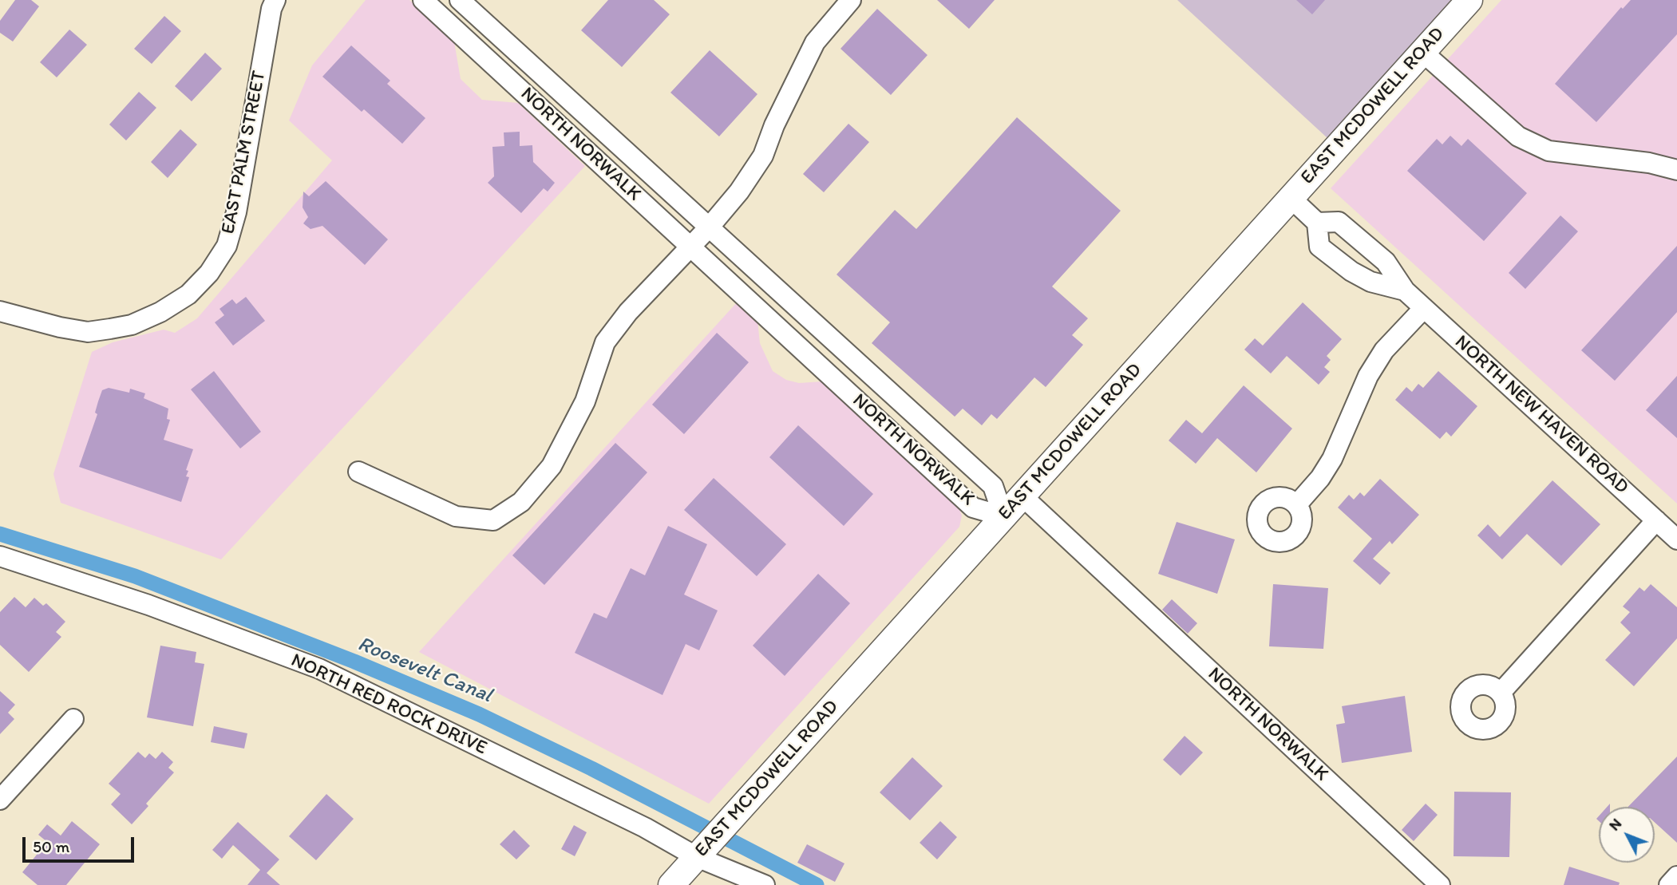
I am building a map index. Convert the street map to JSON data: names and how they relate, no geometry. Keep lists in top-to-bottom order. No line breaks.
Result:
{"streets":{"main road":["EAST MCDOWELL ROAD"],"street":["NORTH NORWALK","EAST PALM STREET","NORTH NEW HAVEN ROAD","NORTH RED ROCK DRIVE"]},"crossings":[["EAST MCDOWELL ROAD","NORTH NORWALK"],["EAST MCDOWELL ROAD","NORTH RED ROCK DRIVE"]],"water":["Roosevelt Canal"],"scale_bar":"50 m","north":"top left"}
